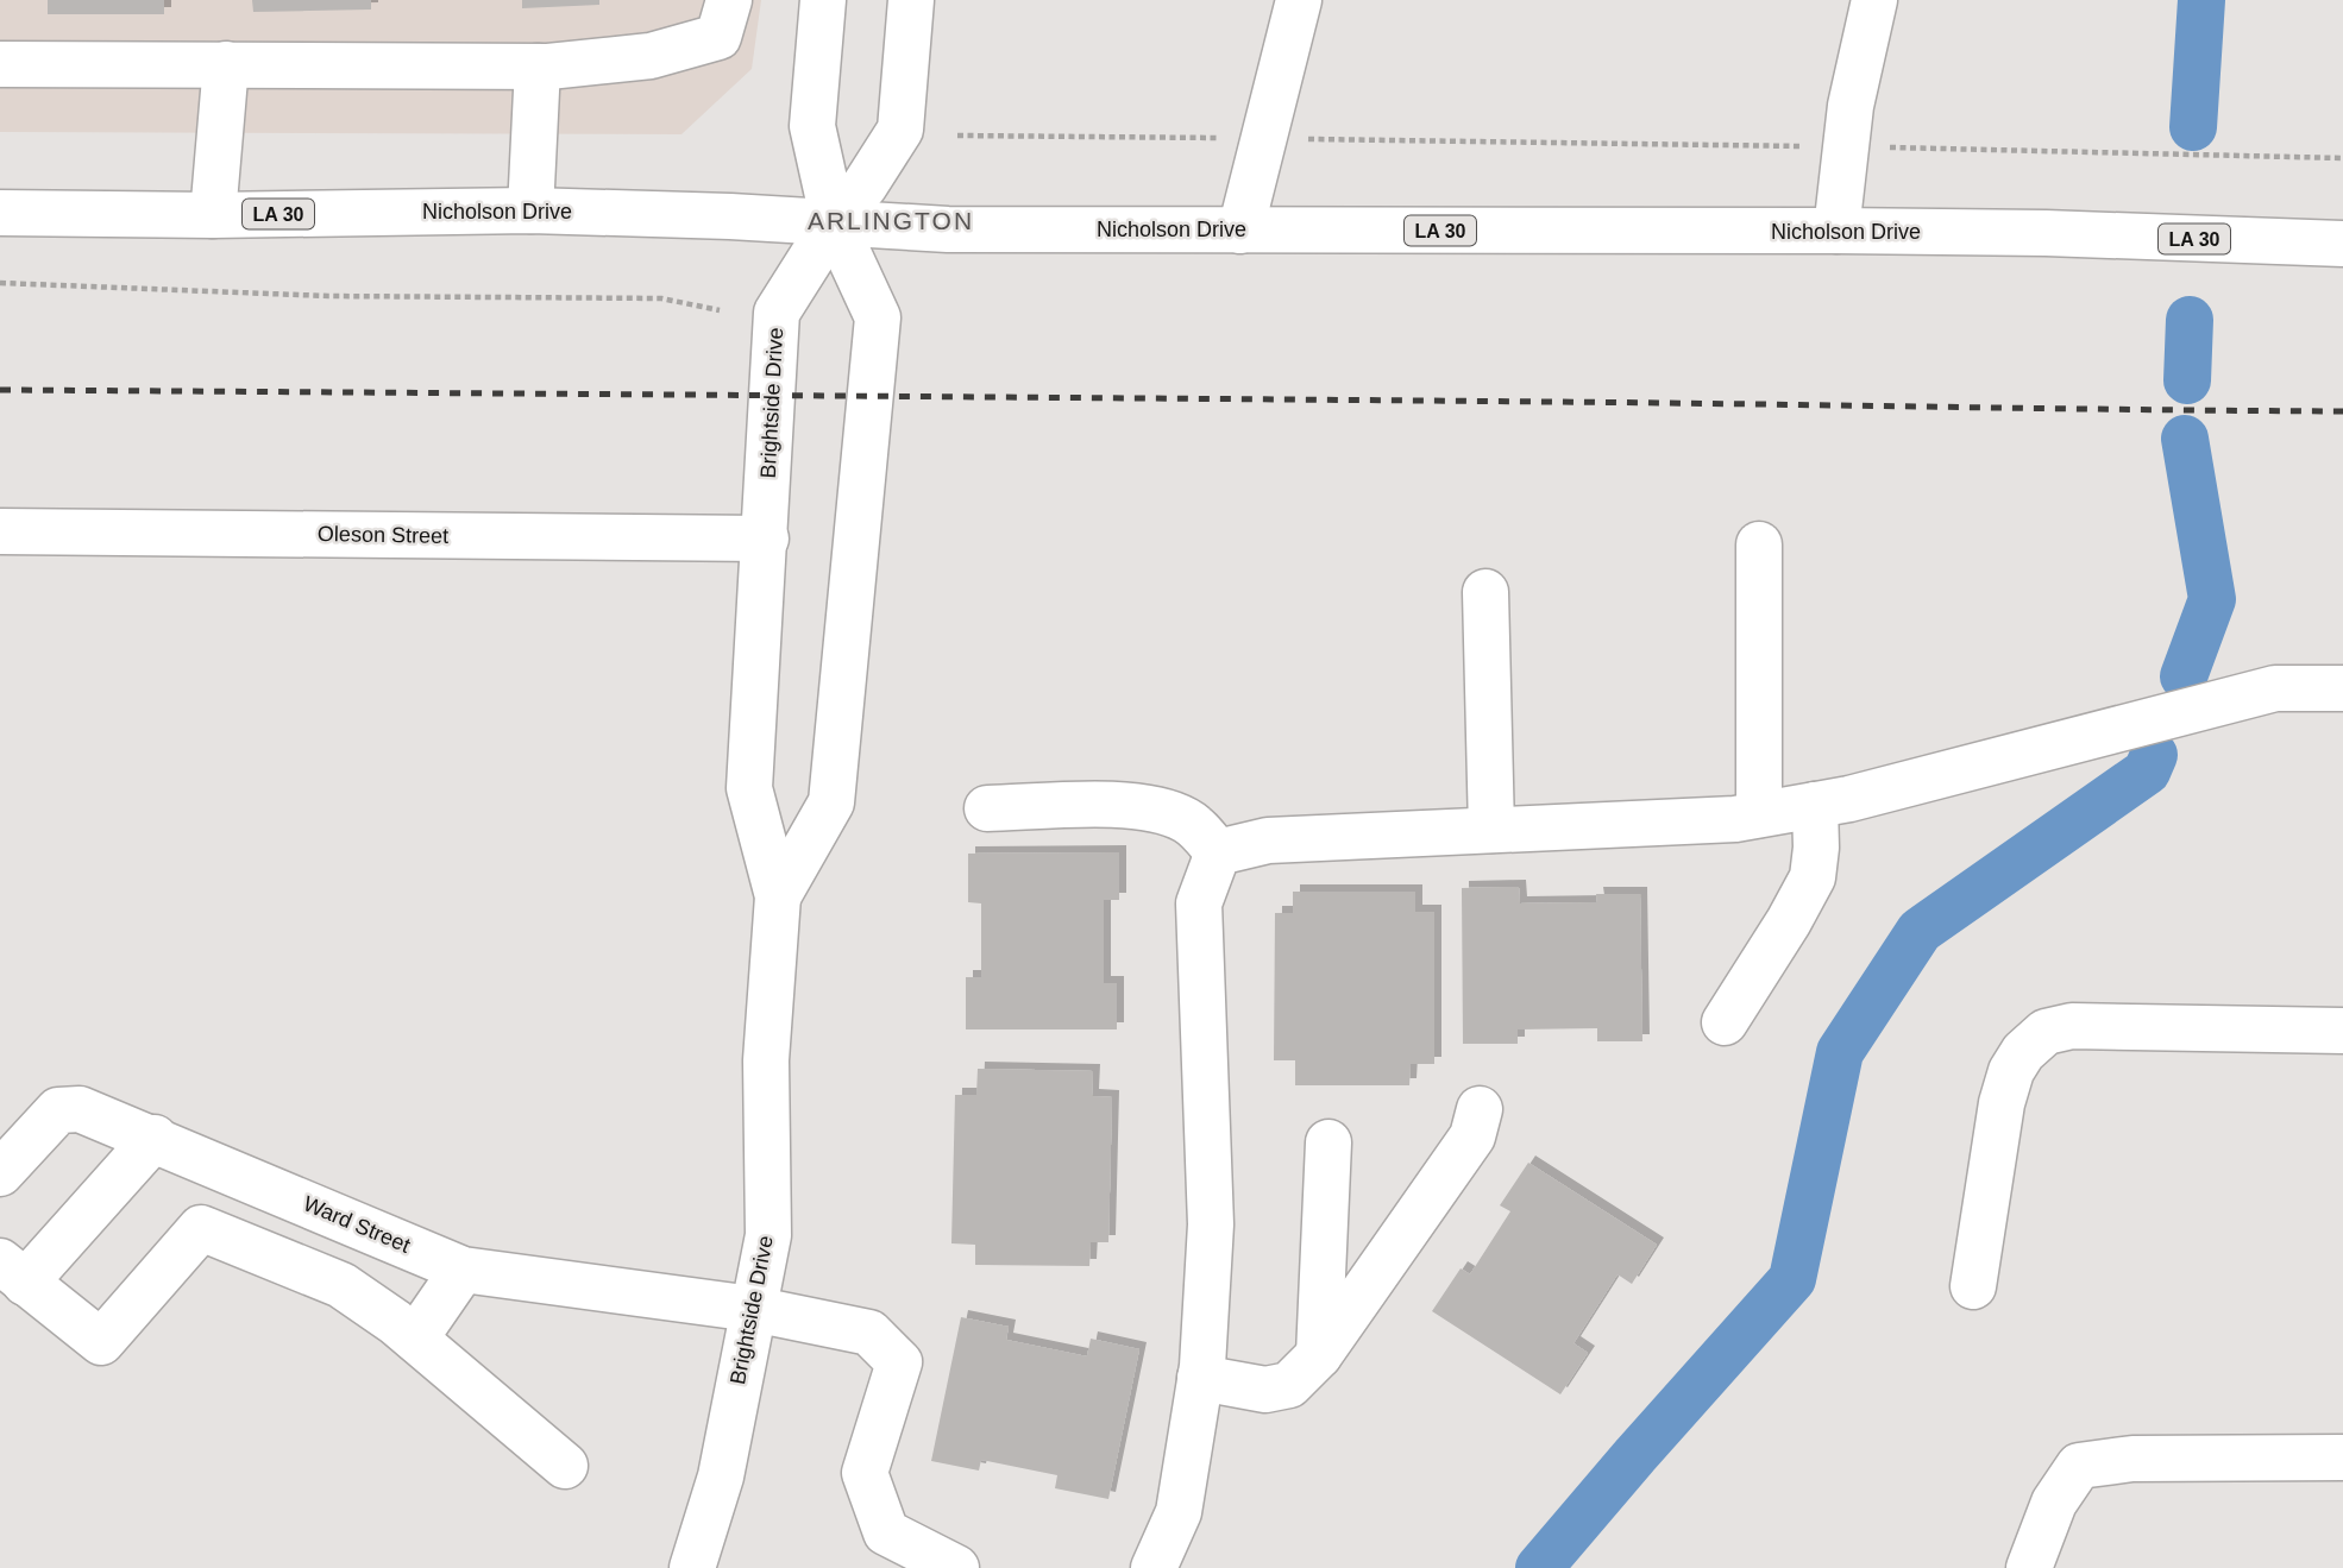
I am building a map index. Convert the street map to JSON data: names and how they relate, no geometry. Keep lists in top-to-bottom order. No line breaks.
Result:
{"streets":{"main road":["Nicholson Drive","LA 30","Brightside Drive","Oleson Street","Ward Street"]},"crossings":[["Nicholson Drive","Brightside Drive"],["Brightside Drive","Oleson Street"],["Brightside Drive","Ward Street"]],"districts":["ARLINGTON"]}
